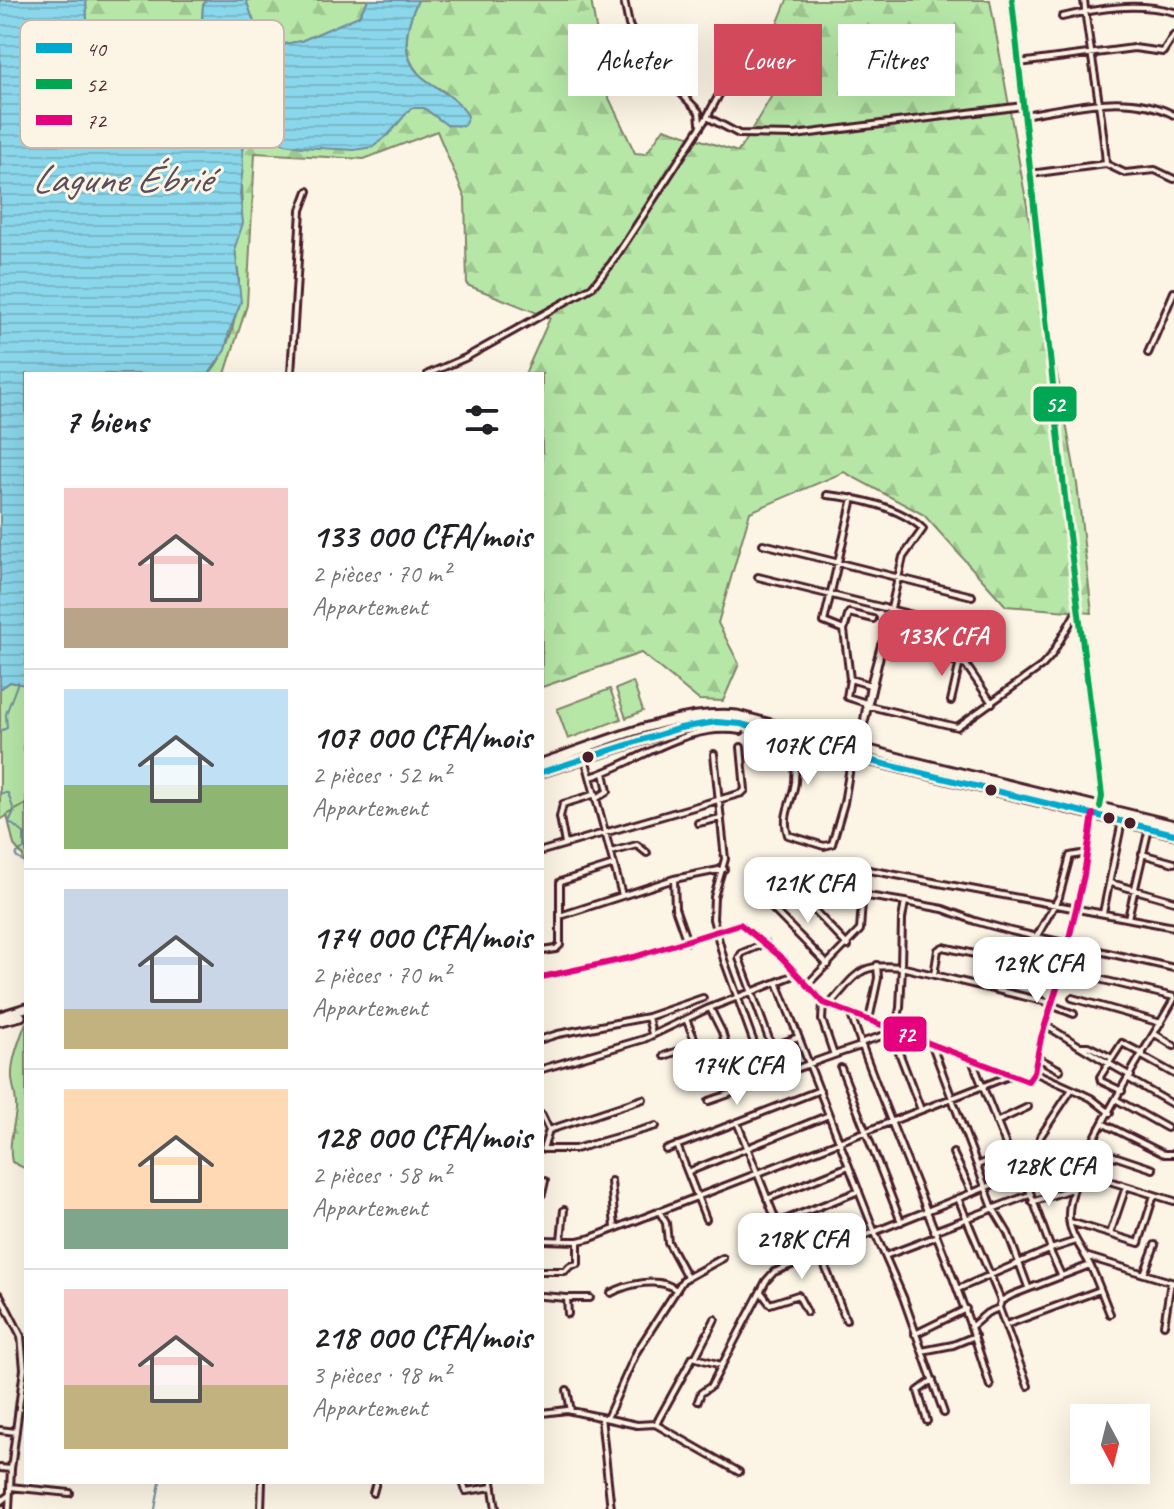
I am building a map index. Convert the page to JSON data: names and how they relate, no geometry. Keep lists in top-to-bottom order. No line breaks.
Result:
{"water":["Lagune Ébrié"],"lines":["transit line 52","transit line 40","transit line 72"],"legend":["40","52","72"],"north":"bottom","page":{"chip":["Acheter","Louer","Filtres"],"heading":"7 biens","list":[{"name":"133 000 CFA/mois","note":"2 pièces · 70 m² · Appartement"},{"name":"107 000 CFA/mois","note":"2 pièces · 52 m² · Appartement"},{"name":"174 000 CFA/mois","note":"2 pièces · 70 m² · Appartement"},{"name":"128 000 CFA/mois","note":"2 pièces · 58 m² · Appartement"},{"name":"218 000 CFA/mois","note":"3 pièces · 98 m² · Appartement"}],"price":["133K CFA","107K CFA","121K CFA","129K CFA","174K CFA","128K CFA","218K CFA"]}}
